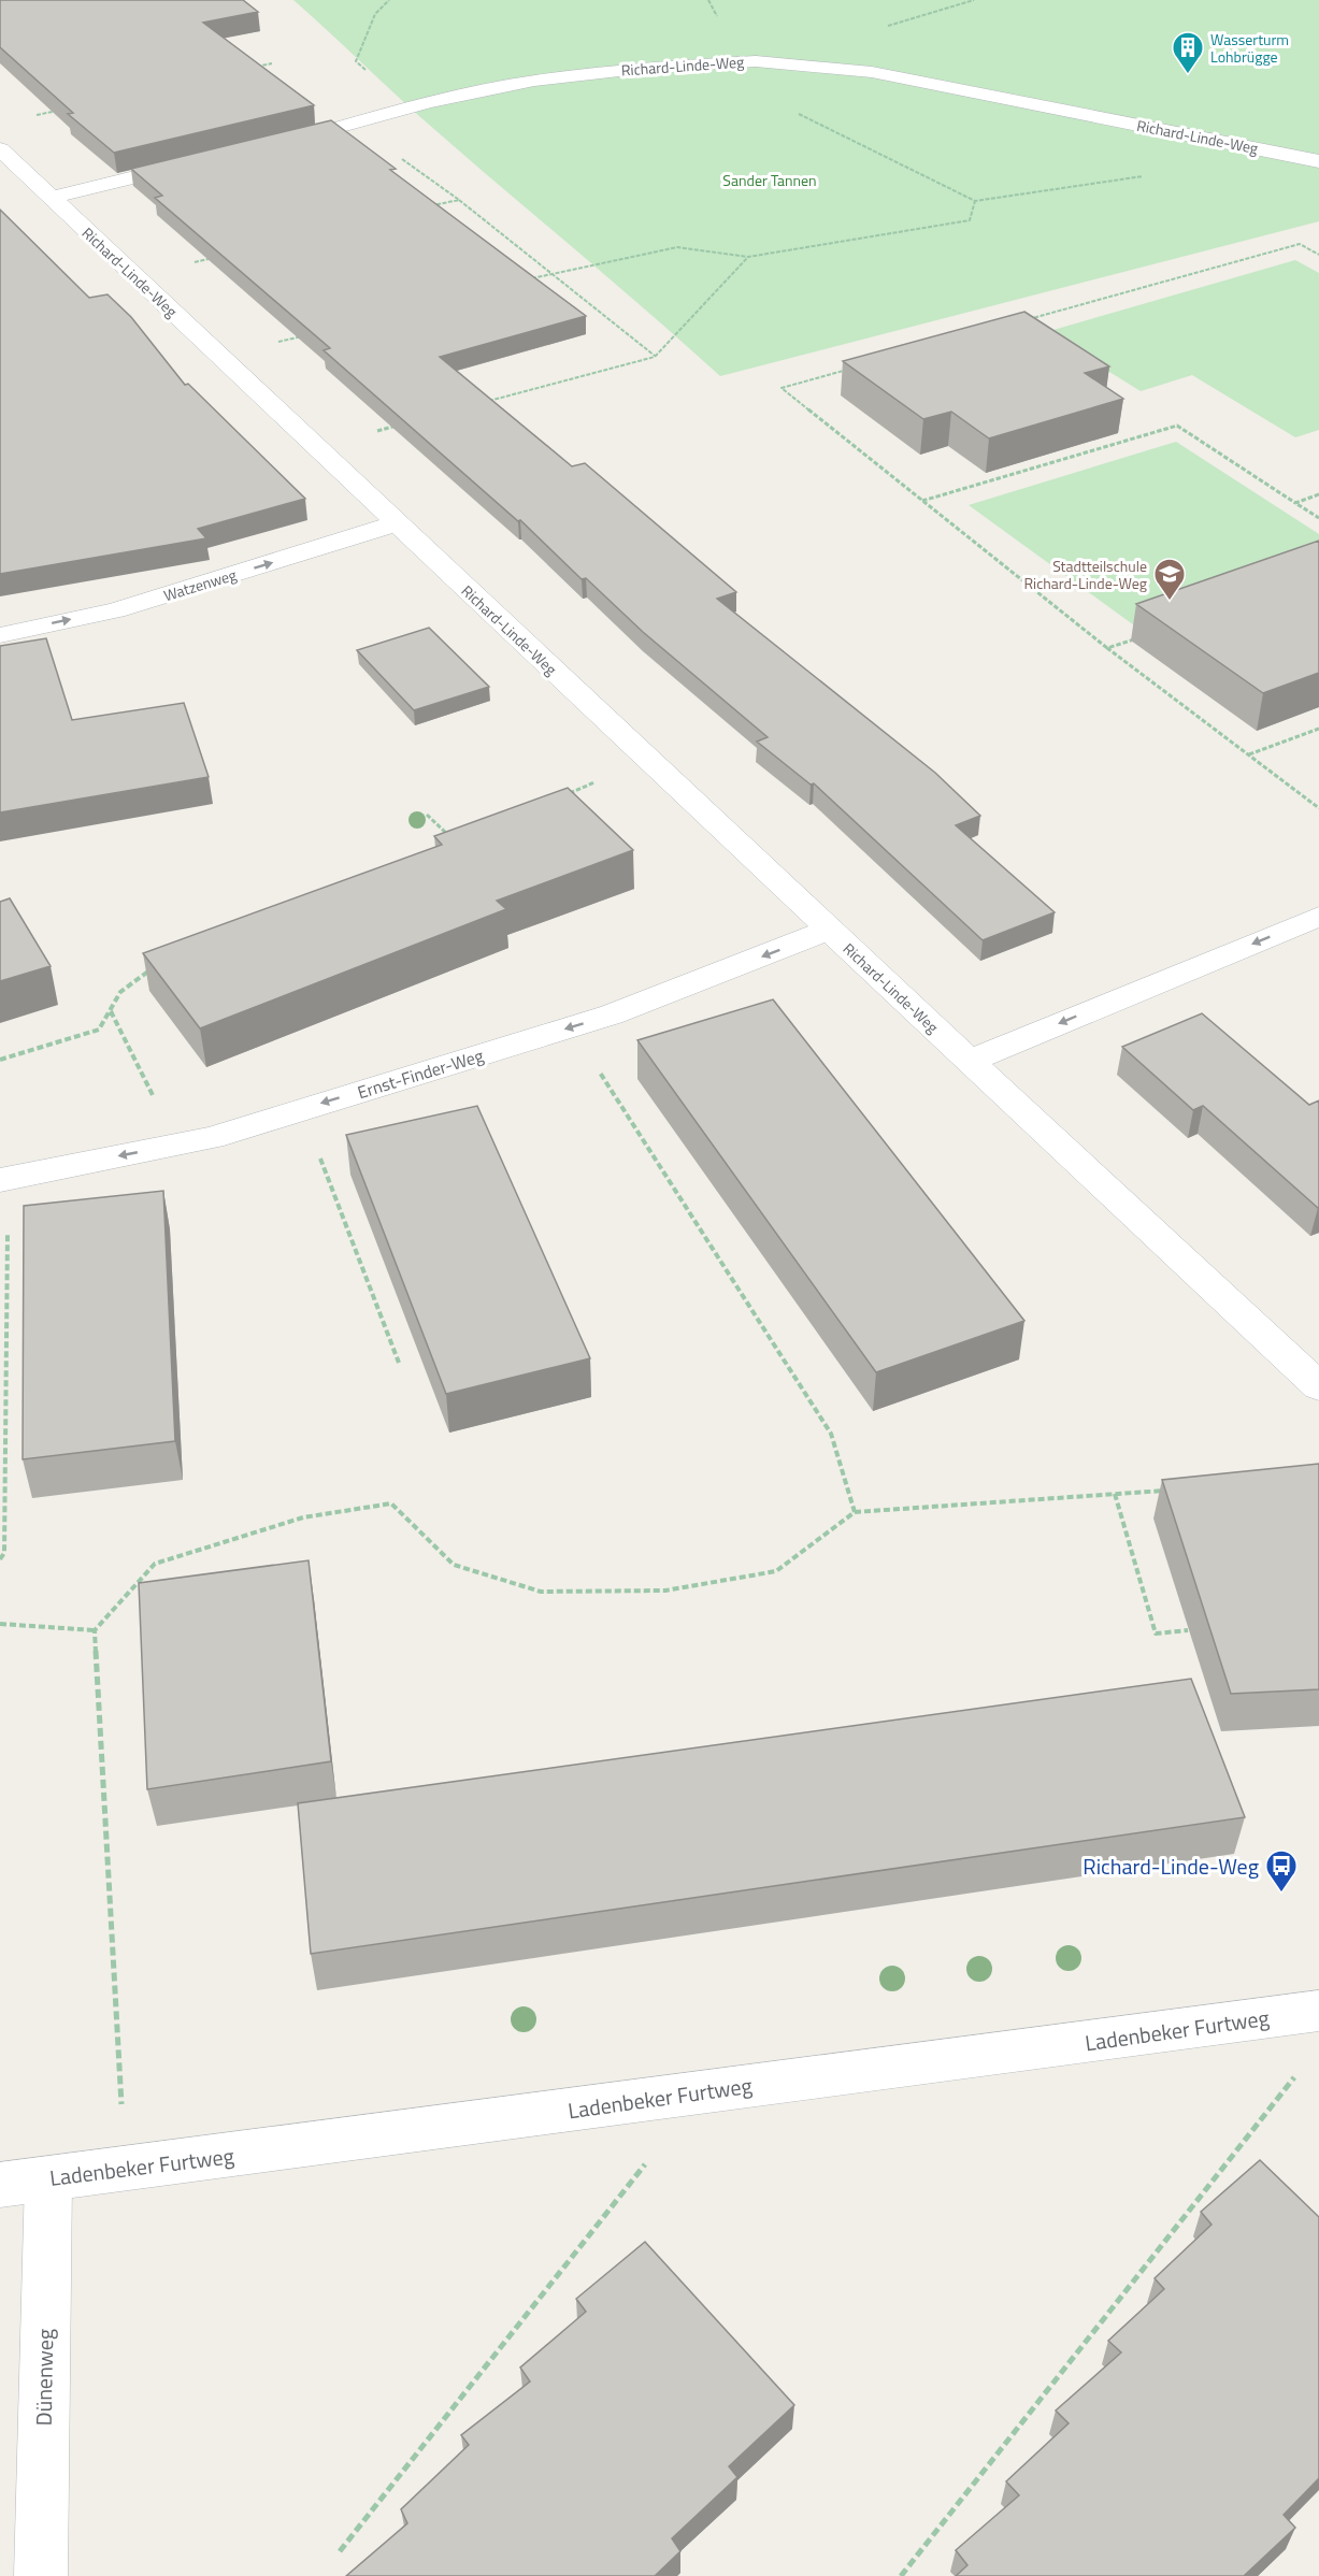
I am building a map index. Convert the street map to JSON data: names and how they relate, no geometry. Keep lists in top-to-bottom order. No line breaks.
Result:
{"streets":{"street":["Richard-Linde-Weg","Watzenweg","Ernst-Finder-Weg","Ladenbeker Furtweg","Dünenweg"]},"crossings":[["Richard-Linde-Weg","Watzenweg"],["Richard-Linde-Weg","Ernst-Finder-Weg"],["Ladenbeker Furtweg","Dünenweg"]],"one_way":["Watzenweg","Ernst-Finder-Weg"],"parks":["Sander Tannen"],"places":{"building":["Wasserturm Lohbrügge"],"school or university":["Stadtteilschule Richard-Linde-Weg"],"bus stop":["Richard-Linde-Weg"]}}
